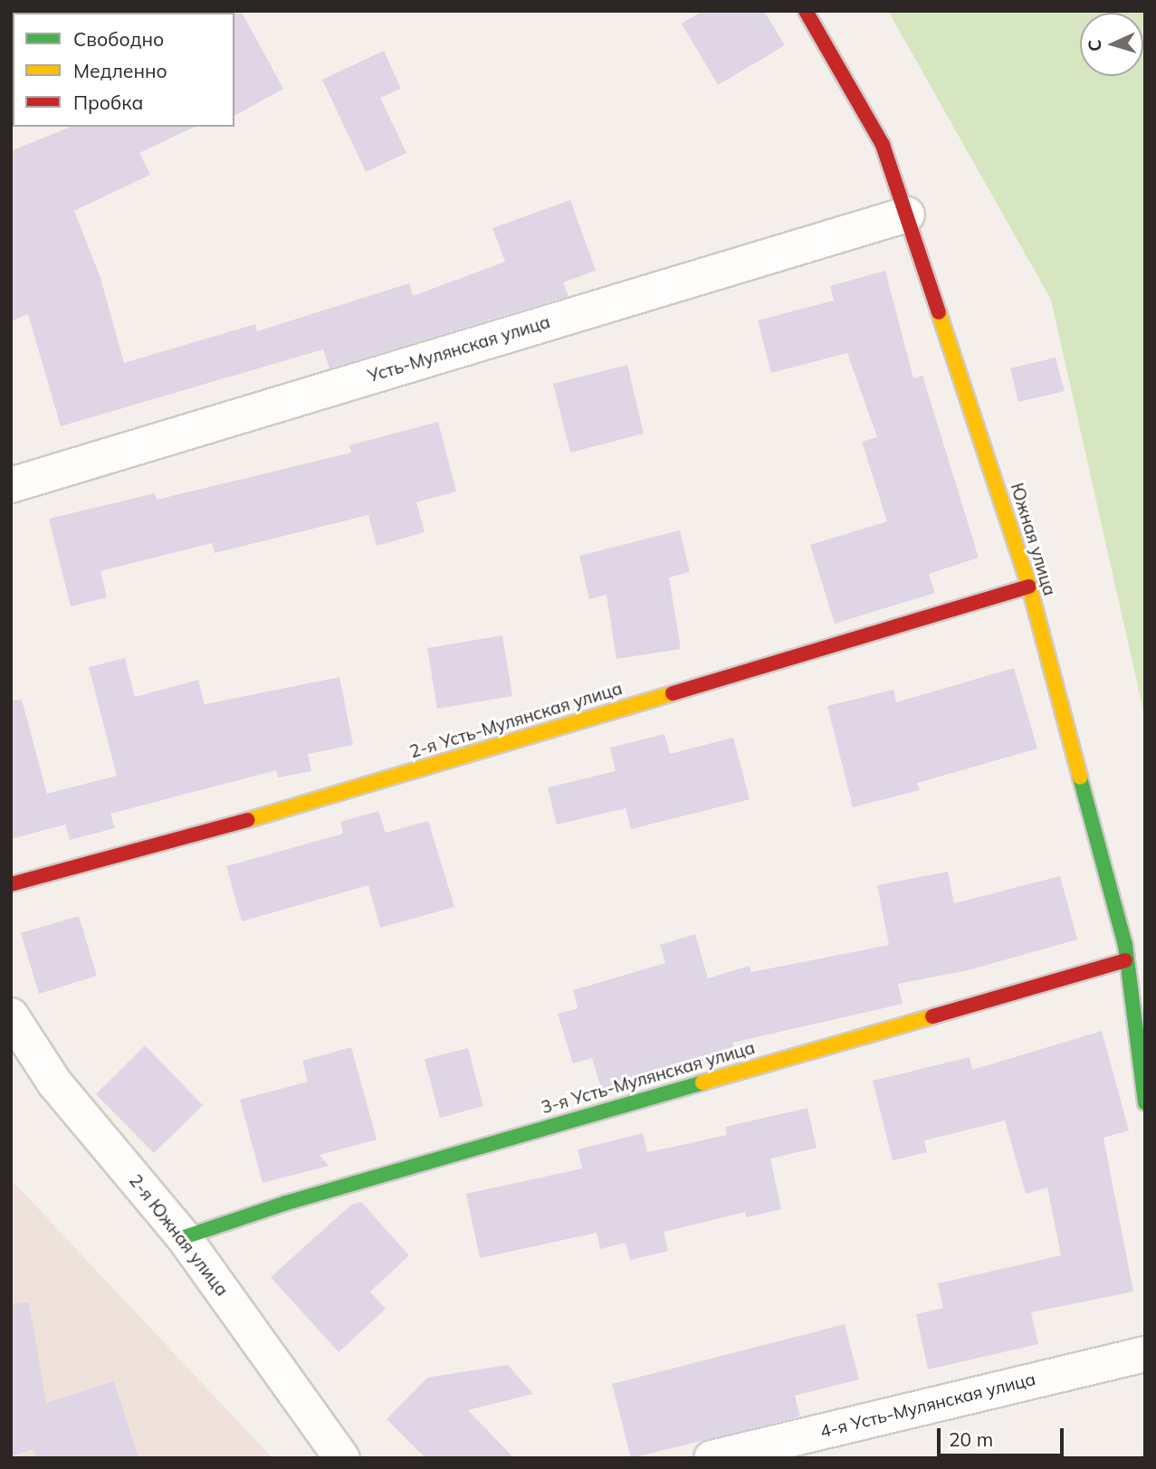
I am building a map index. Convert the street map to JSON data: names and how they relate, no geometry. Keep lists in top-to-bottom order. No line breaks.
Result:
{"streets":{"street":["Усть-Мулянская улица","Южная улица","2-я Усть-Мулянская улица","3-я Усть-Мулянская улица","2-я Южная улица","4-я Усть-Мулянская улица"]},"crossings":[["Усть-Мулянская улица","Южная улица"],["Южная улица","2-я Усть-Мулянская улица"],["Южная улица","3-я Усть-Мулянская улица"],["3-я Усть-Мулянская улица","2-я Южная улица"]],"legend":["Свободно","Медленно","Пробка"],"scale_bar":"20 m","north":"left"}
